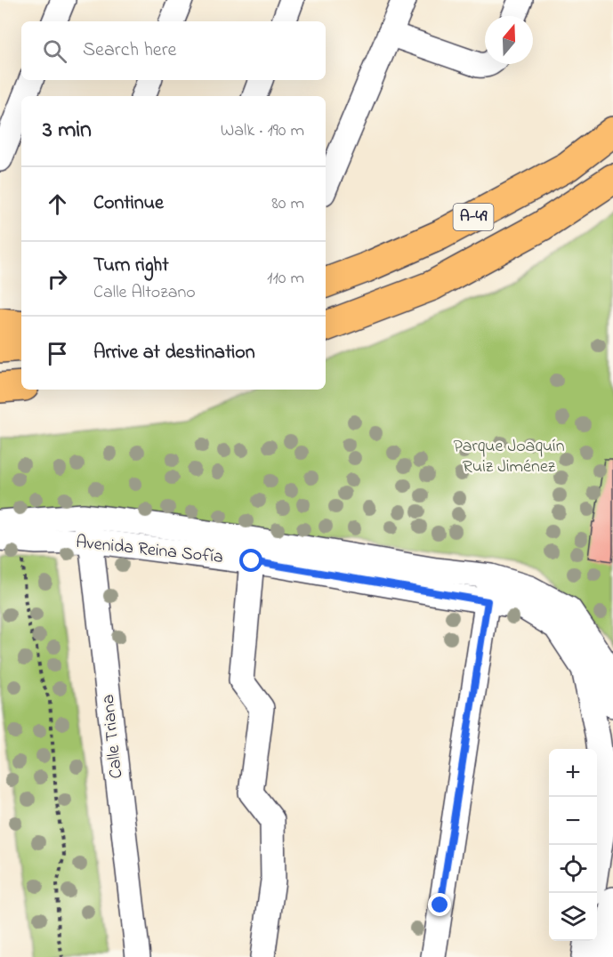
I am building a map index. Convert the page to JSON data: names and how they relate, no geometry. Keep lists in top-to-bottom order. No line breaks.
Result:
{"streets":{"highway":["A-49"],"street":["Avenida Reina Sofía","Calle Triana"]},"crossings":[["Avenida Reina Sofía","Calle Triana"]],"parks":["Parque Joaquín Ruiz Jiménez"],"north":"top","page":{"search":"Search here","heading":["3 min","Walk · 190 m"],"list":[["Continue","80 m"],["Turn right","Calle Altozano","110 m"],"Arrive at destination"],"map_buttons":["+","−"]}}
